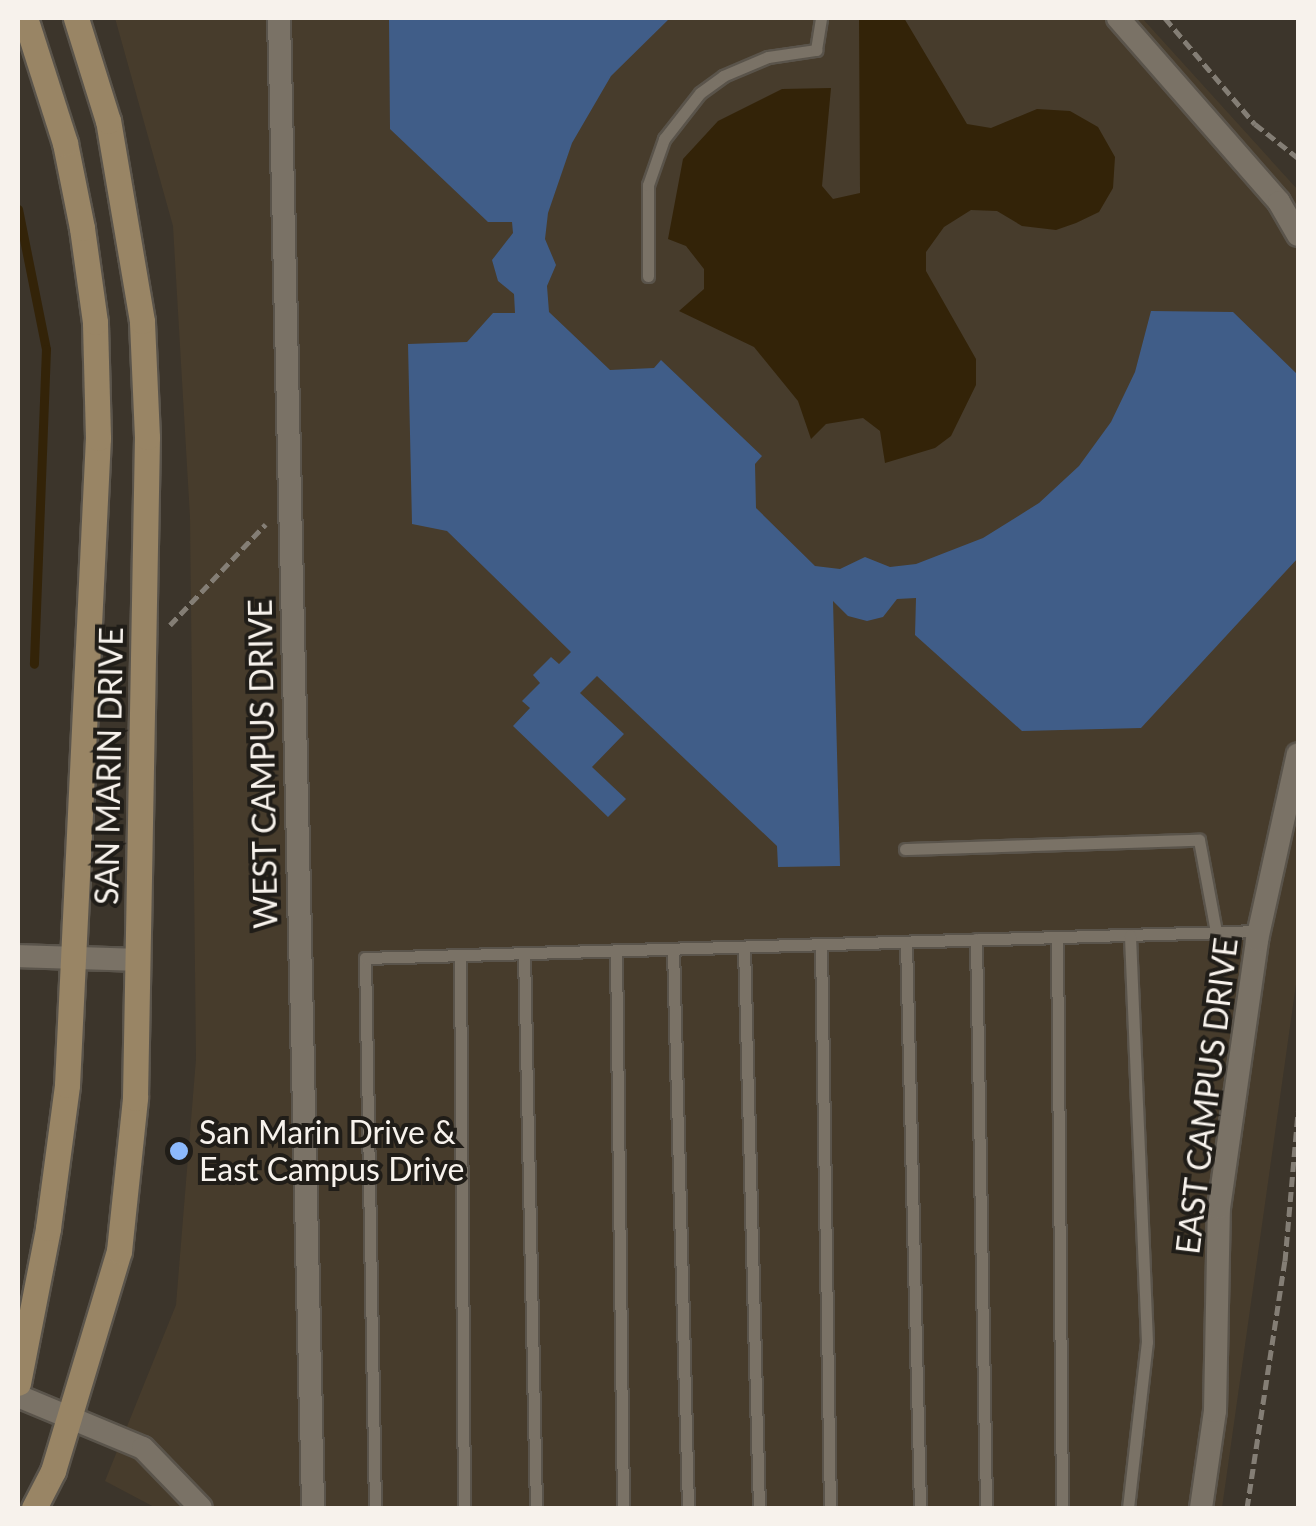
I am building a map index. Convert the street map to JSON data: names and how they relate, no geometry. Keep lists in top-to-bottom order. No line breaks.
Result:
{"streets":{"main road":["SAN MARIN DRIVE"],"street":["WEST CAMPUS DRIVE","EAST CAMPUS DRIVE"]},"places":["San Marin Drive & East Campus Drive"]}
